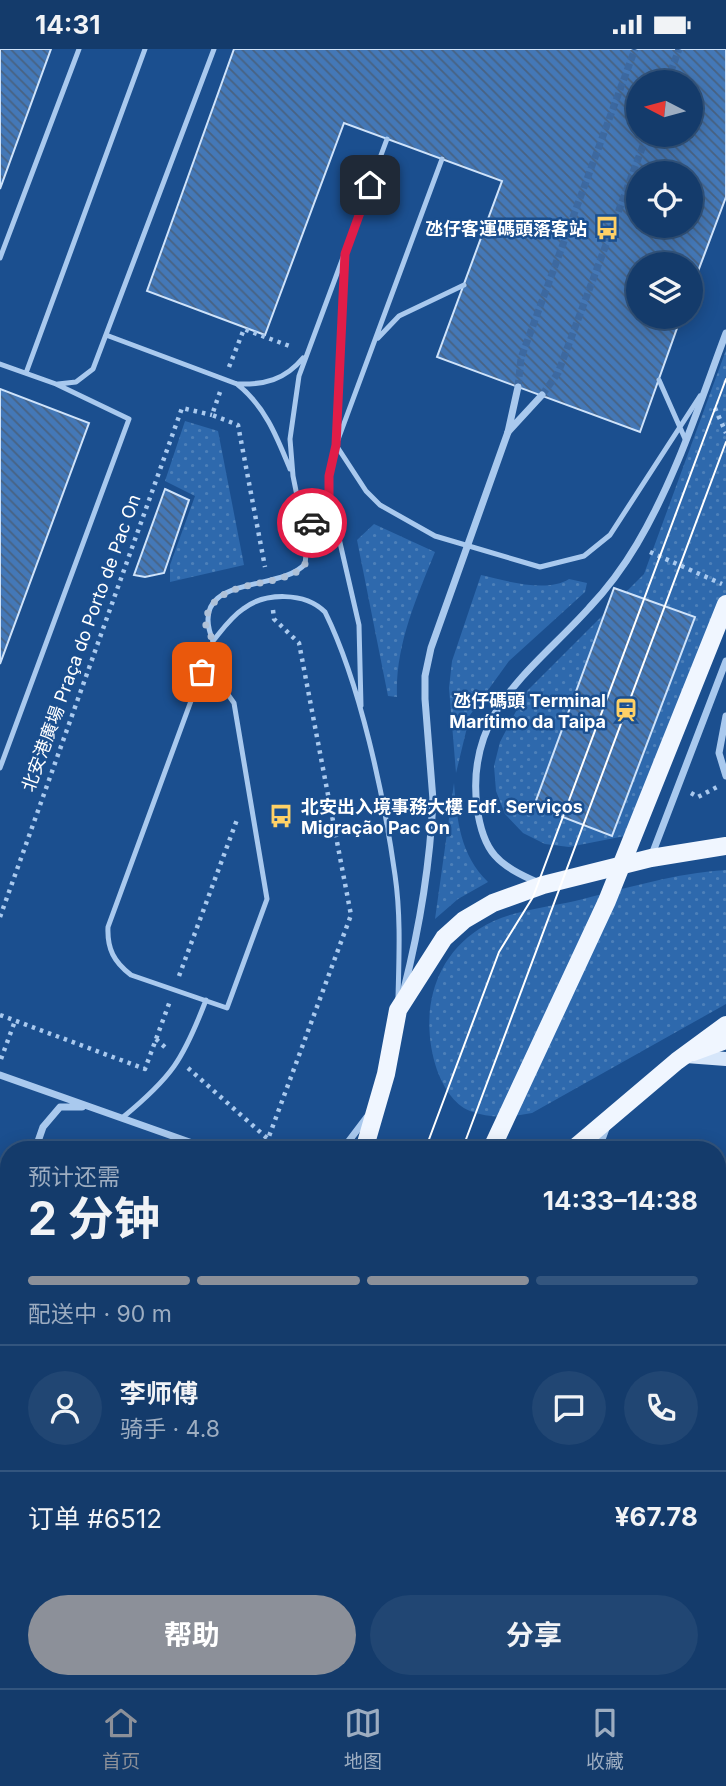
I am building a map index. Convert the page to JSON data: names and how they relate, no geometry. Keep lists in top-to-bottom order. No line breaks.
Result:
{"streets":{"path":["北安港廣場 Praça do Porto de Pac On"]},"places":{"bus stop":["氹仔客運碼頭落客站","北安出入境事務大樓 Edf. Serviços Migração Pac On"],"station":["氹仔碼頭 Terminal Marítimo da Taipa"]},"north":"left","page":{"status":"14:31","heading":["2 分钟","预计还需","14:33–14:38"],"panel":["李师傅","骑手 · 4.8","订单 #6512","¥67.78"],"bar":"配送中 · 90 m","buttons":["帮助","分享"],"tabs":["首页","地图","收藏"]}}
